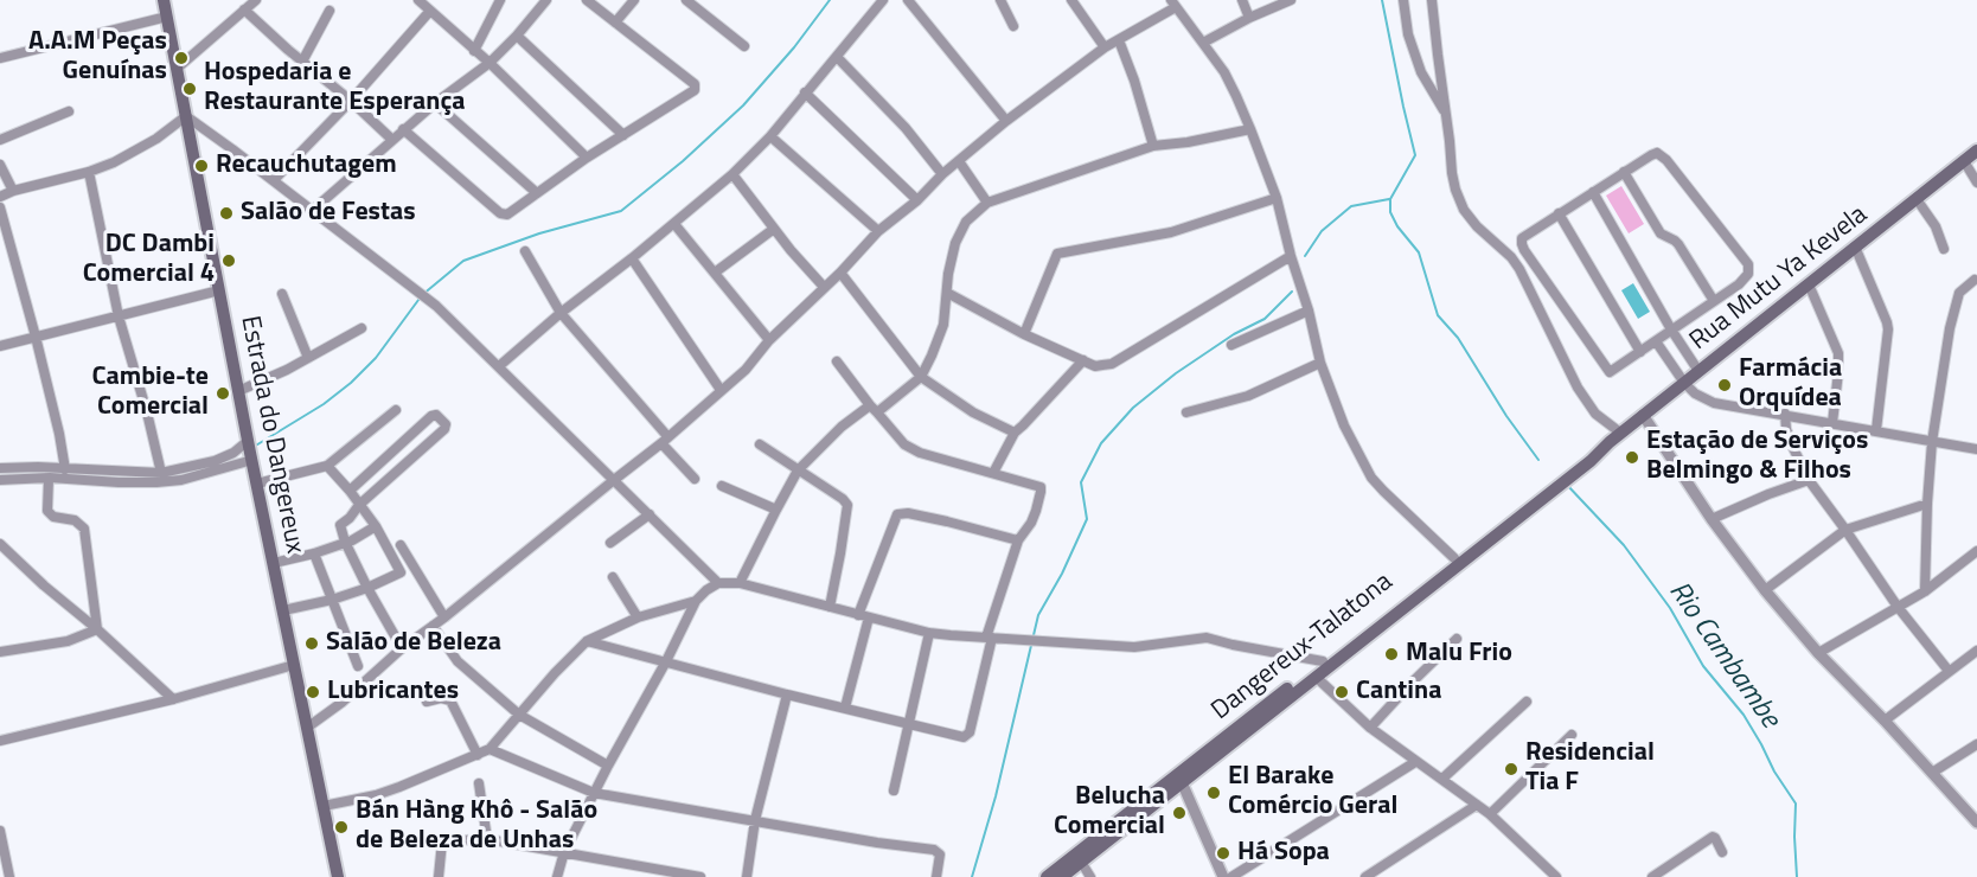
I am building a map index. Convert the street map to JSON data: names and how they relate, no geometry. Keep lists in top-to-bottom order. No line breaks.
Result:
{"streets":{"main road":["Rua Mutu Ya Kevela","Estrada do Dangereux","Dangereux-Talatona"]},"crossings":[["Rua Mutu Ya Kevela","Dangereux-Talatona"]],"water":["Rio Cambambe"],"places":["A.A.M Peças Genuínas","Hospedaria e Restaurante Esperança","Recauchutagem","Salão de Festas","DC Dambi Comercial 4","Farmácia Orquídea","Cambie-te Comercial","Estação de Serviços Belmingo & Filhos","Salão de Beleza","Malu Frio","Lubricantes","Cantina","Residencial Tia F","El Barake Comércio Geral","Belucha Comercial","Bán Hàng Khô - Salão de Beleza de Unhas","Há Sopa"]}
